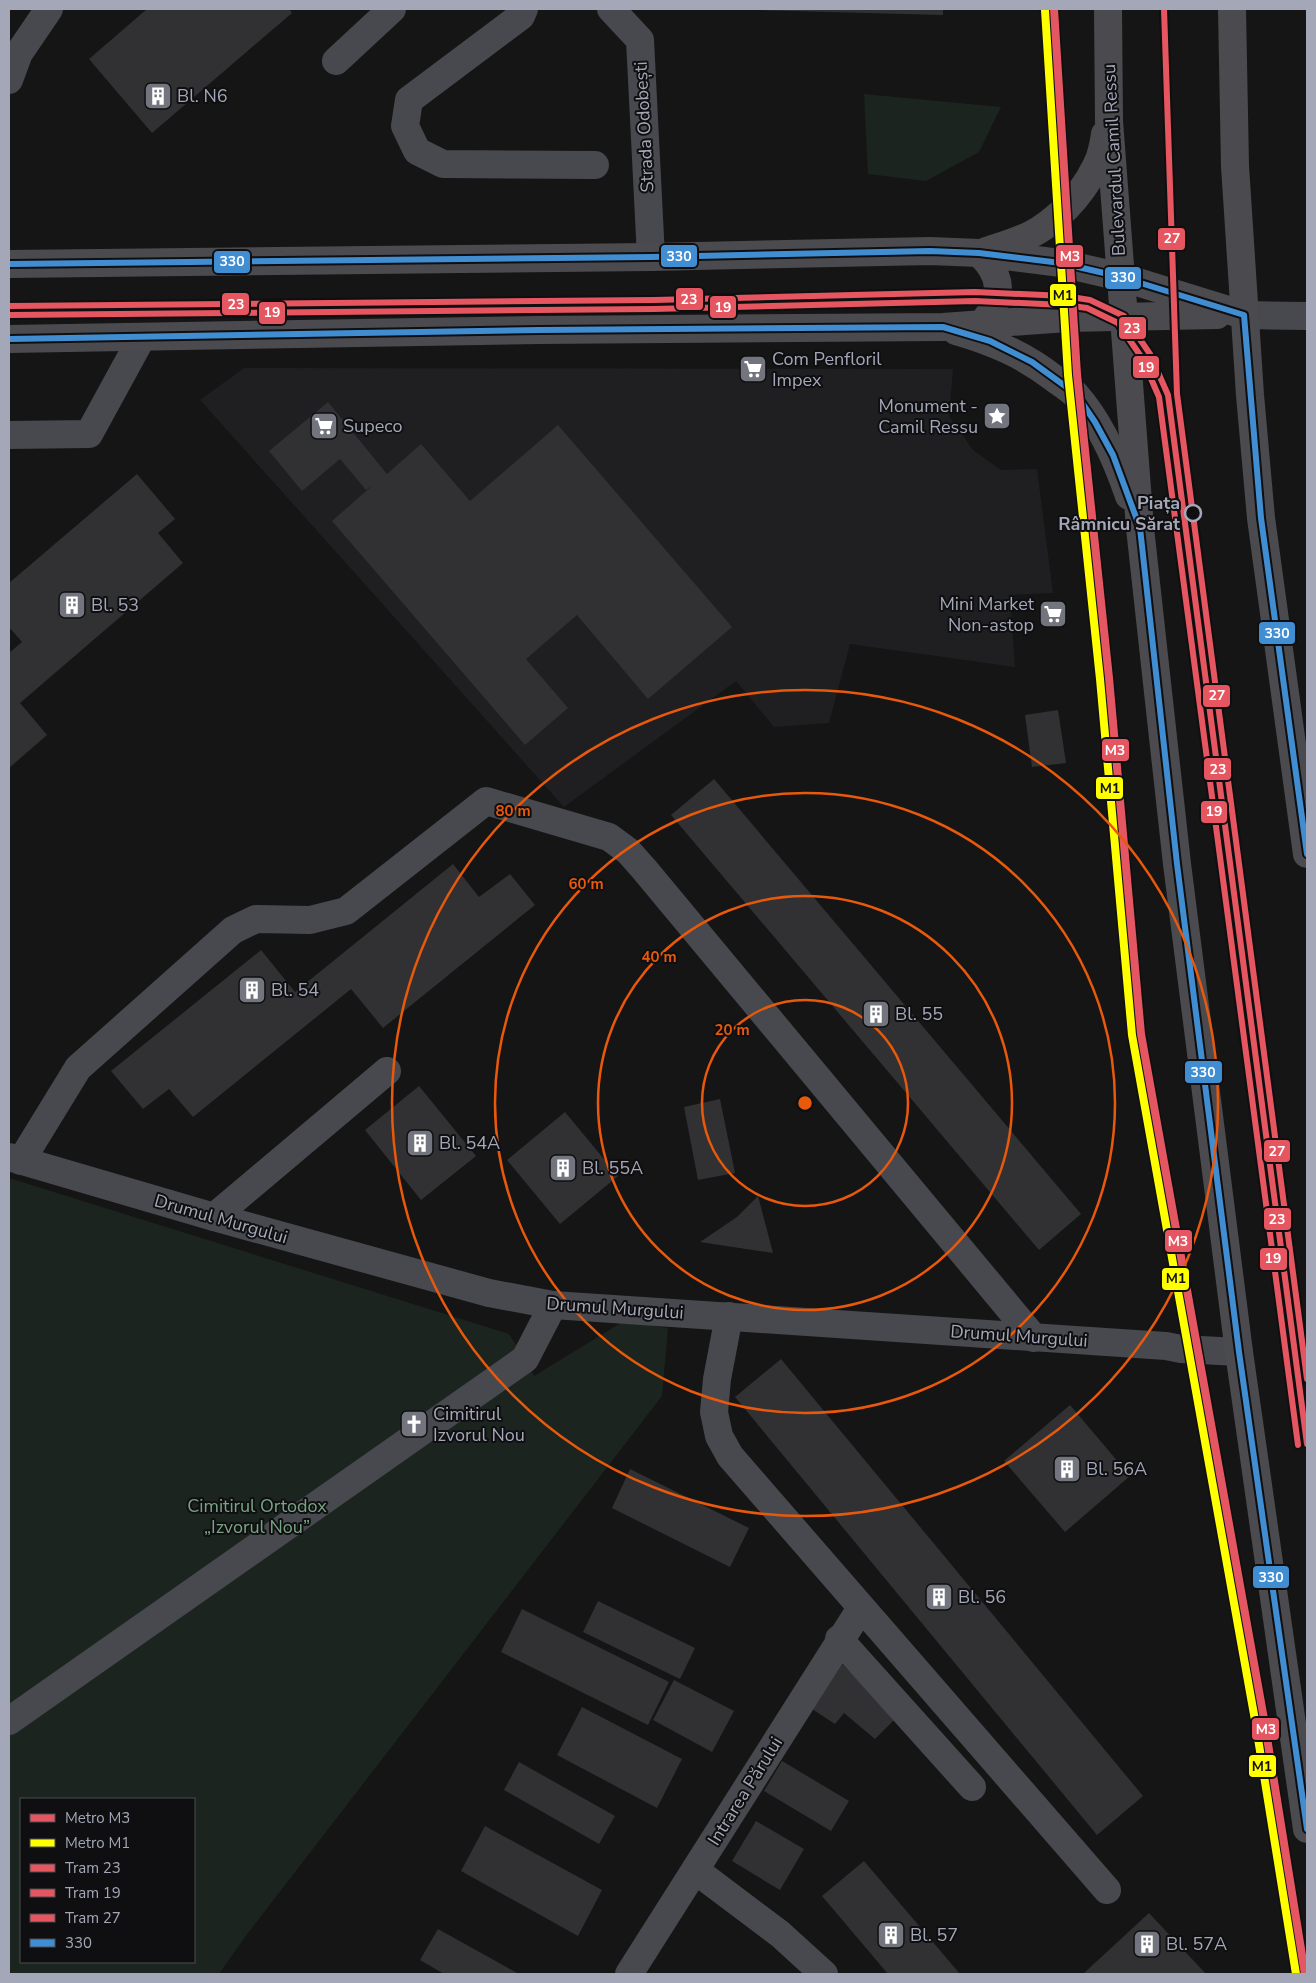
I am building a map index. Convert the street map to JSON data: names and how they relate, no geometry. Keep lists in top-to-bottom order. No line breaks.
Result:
{"streets":{"main road":["Bulevardul Camil Ressu"],"street":["Strada Odobești","Drumul Murgului","Intrarea Părului"]},"crossings":[["Bulevardul Camil Ressu","Drumul Murgului"]],"parks":["Cimitirul Ortodox „Izvorul Nou”"],"places":{"building":["Bl. N6","Bl. 53","Bl. 54","Bl. 55","Bl. 54A","Bl. 55A","Bl. 56A","Bl. 56","Bl. 57","Bl. 57A"],"supermarket":["Com Penfloril Impex","Supeco","Mini Market Non-astop"],"place":["Monument - Camil Ressu"],"other":["Piața Râmnicu Sărat"],"church":["Cimitirul Izvorul Nou"]},"lines":["metro line M3","tram line 27","metro line M1","transit line 330","tram line 23","tram line 19"],"legend":["Metro M3","Metro M1","Tram 23","Tram 19","Tram 27","330"],"rings":["80 m","60 m","40 m","20 m"]}
